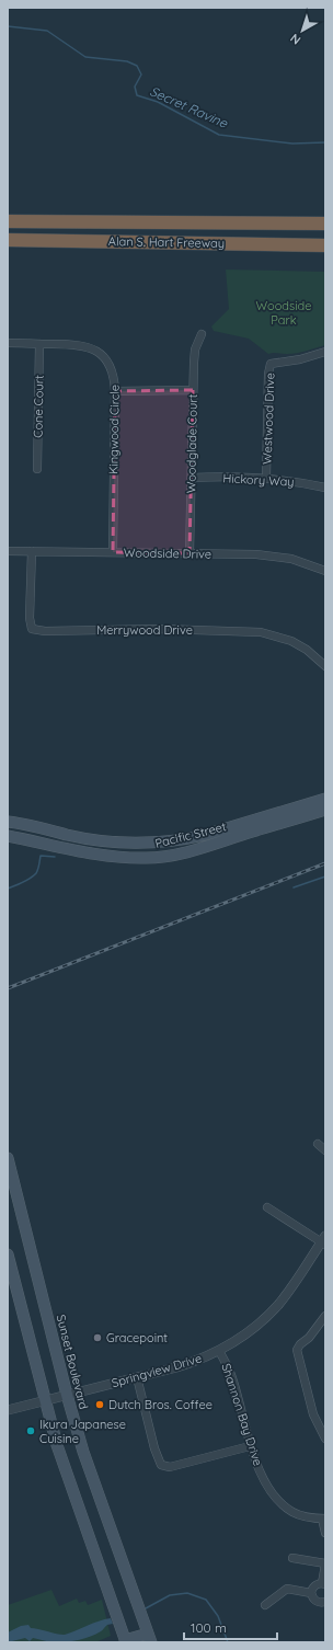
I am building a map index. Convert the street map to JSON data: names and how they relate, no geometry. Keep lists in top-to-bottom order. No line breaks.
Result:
{"streets":{"highway":["Alan S. Hart Freeway"],"main road":["Pacific Street","Sunset Boulevard"],"street":["Cone Court","Westwood Drive","Kingwood Circle","Woodglade Court","Hickory Way","Woodside Drive","Merrywood Drive","Springview Drive","Shannon Bay Drive"]},"crossings":[["Cone Court","Kingwood Circle"],["Westwood Drive","Hickory Way"],["Kingwood Circle","Woodside Drive"],["Woodglade Court","Hickory Way"],["Woodglade Court","Woodside Drive"],["Woodside Drive","Merrywood Drive"],["Sunset Boulevard","Springview Drive"],["Springview Drive","Shannon Bay Drive"]],"water":["Secret Ravine"],"parks":["Woodside Park"],"places":["Gracepoint","Dutch Bros. Coffee","Ikura Japanese Cuisine"],"scale_bar":"100 m","north":"bottom left"}
